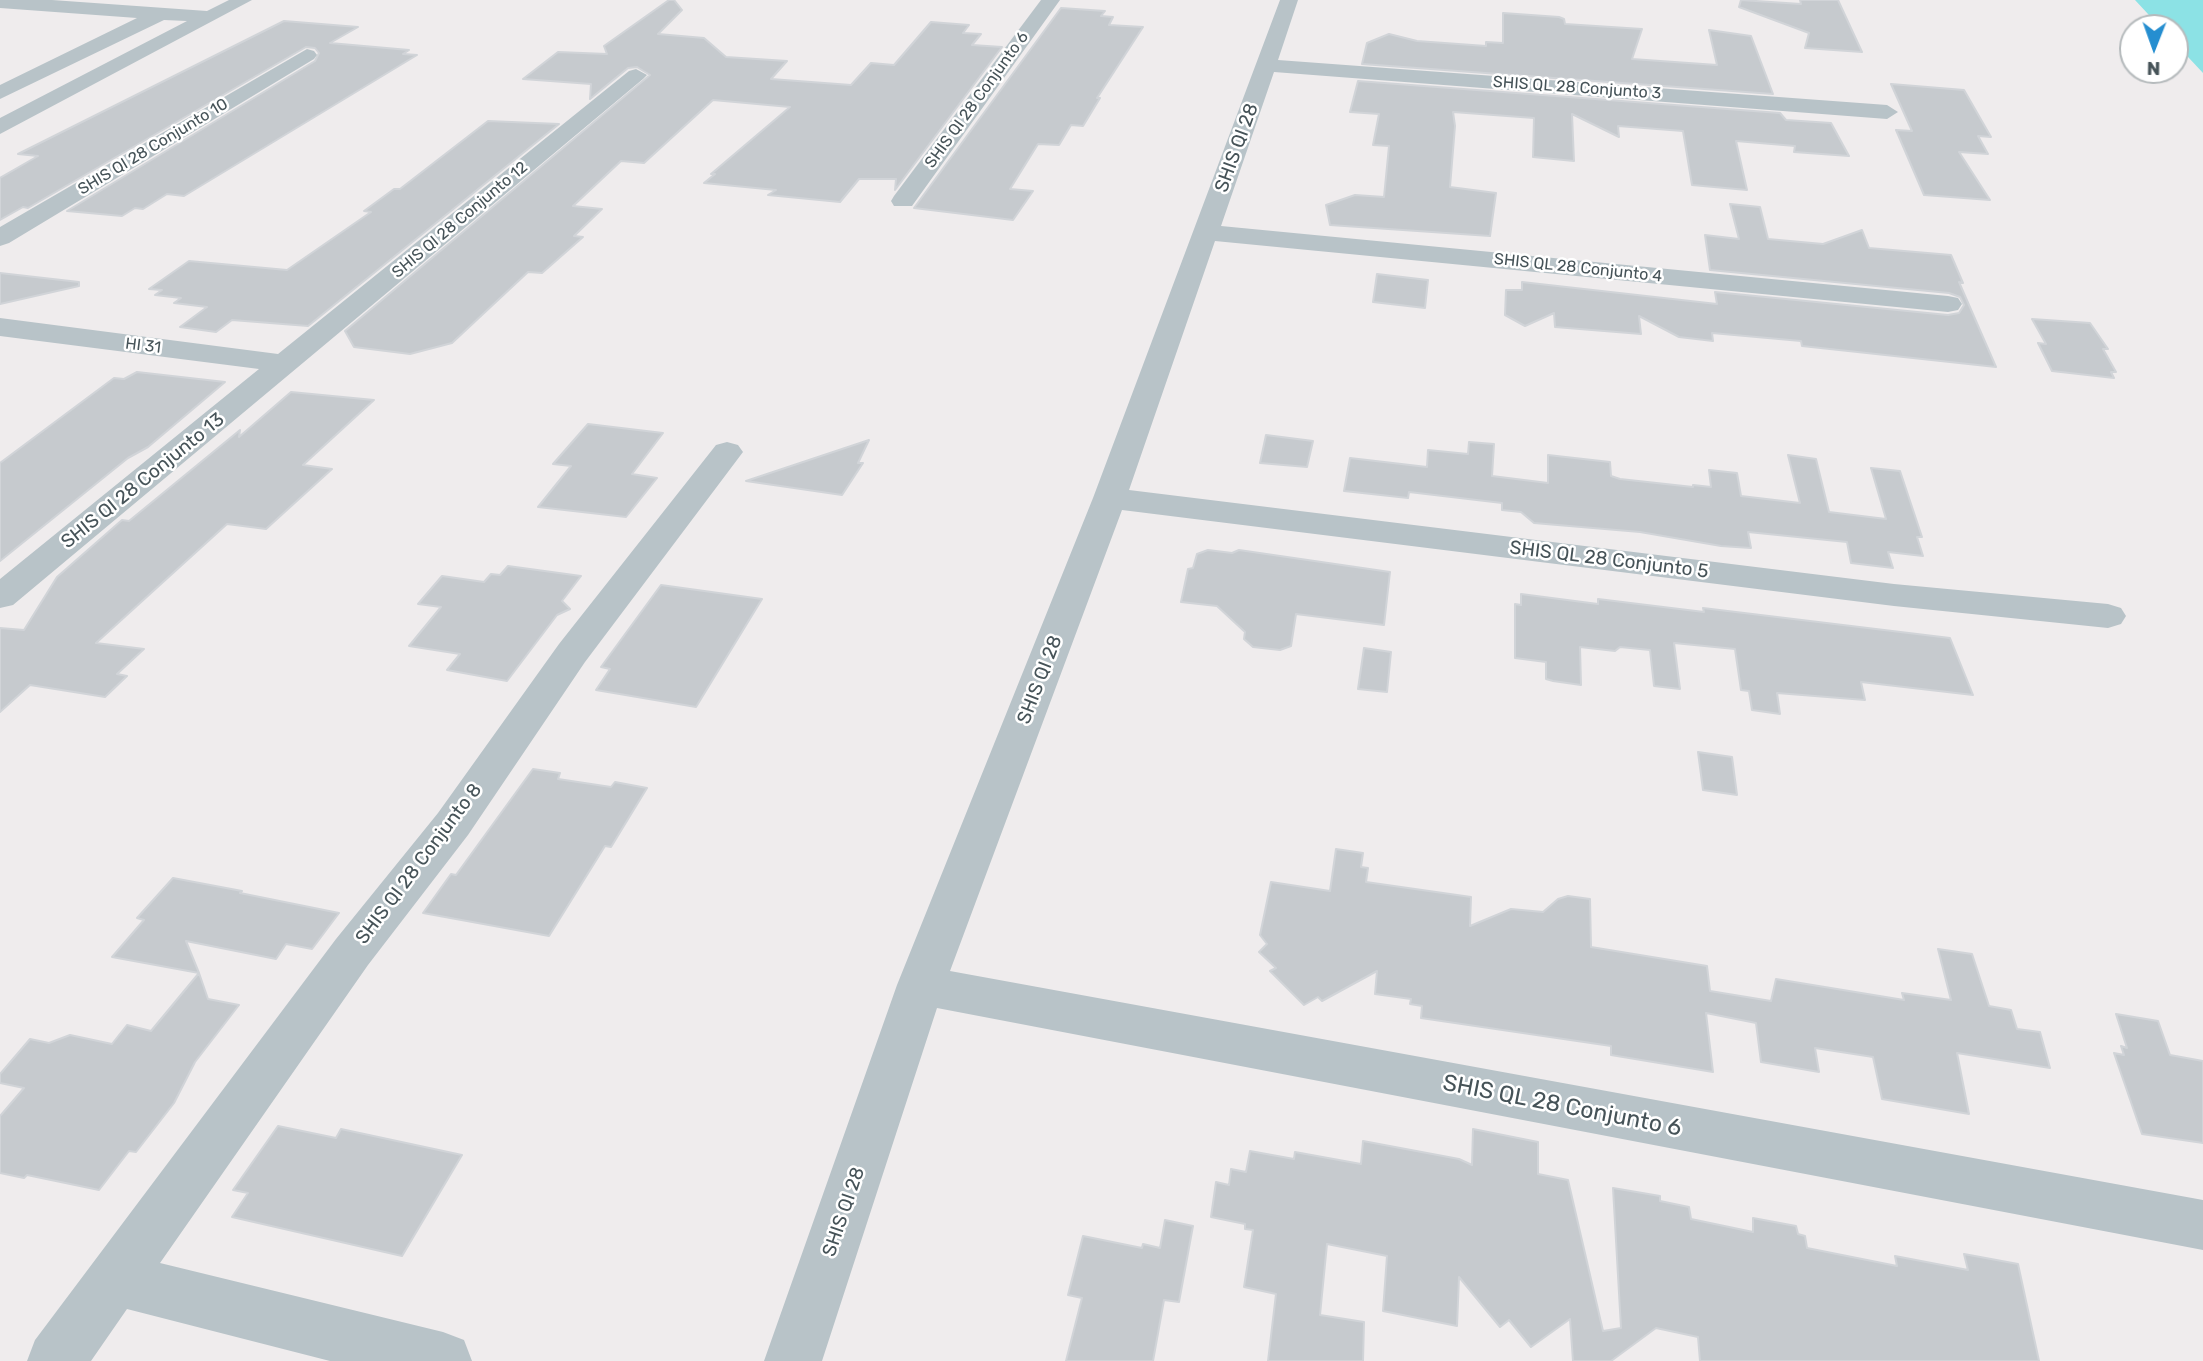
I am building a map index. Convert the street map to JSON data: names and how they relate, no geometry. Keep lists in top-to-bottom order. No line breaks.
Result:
{"streets":{"street":["SHIS QL 28 Conjunto 3","SHIS QI 28 Conjunto 6","SHIS QI 28 Conjunto 10","SHIS QI 28","SHIS QI 28 Conjunto 12","SHIS QL 28 Conjunto 4","HI 31","SHIS QI 28 Conjunto 13","SHIS QL 28 Conjunto 5","SHIS QI 28 Conjunto 8","SHIS QL 28 Conjunto 6"]},"crossings":[["SHIS QL 28 Conjunto 3","SHIS QI 28"],["SHIS QI 28","SHIS QL 28 Conjunto 4"],["SHIS QI 28","SHIS QL 28 Conjunto 5"],["SHIS QI 28","SHIS QL 28 Conjunto 6"],["SHIS QI 28 Conjunto 12","HI 31"],["SHIS QI 28 Conjunto 12","SHIS QI 28 Conjunto 13"],["HI 31","SHIS QI 28 Conjunto 13"]],"north":"bottom"}
